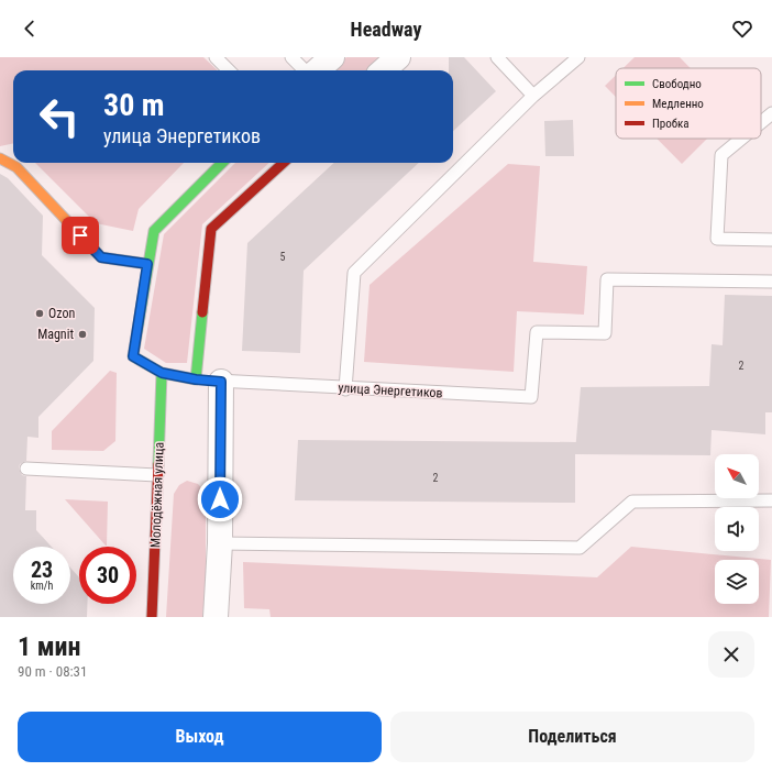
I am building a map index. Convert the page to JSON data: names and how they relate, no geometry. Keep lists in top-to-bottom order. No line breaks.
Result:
{"streets":{"street":["улица Энергетиков","Молодёжная улица"]},"crossings":[["улица Энергетиков","Молодёжная улица"]],"places":["Ozon","Magnit"],"house_numbers":["5","2","2"],"legend":["Свободно","Медленно","Пробка"],"north":"top left","page":{"header":"Headway","turn":["30 m","улица Энергетиков"],"speed":"23 km/h","limit":"30","heading":["1 мин","90 m · 08:31"],"buttons":["Выход","Поделиться"]}}
